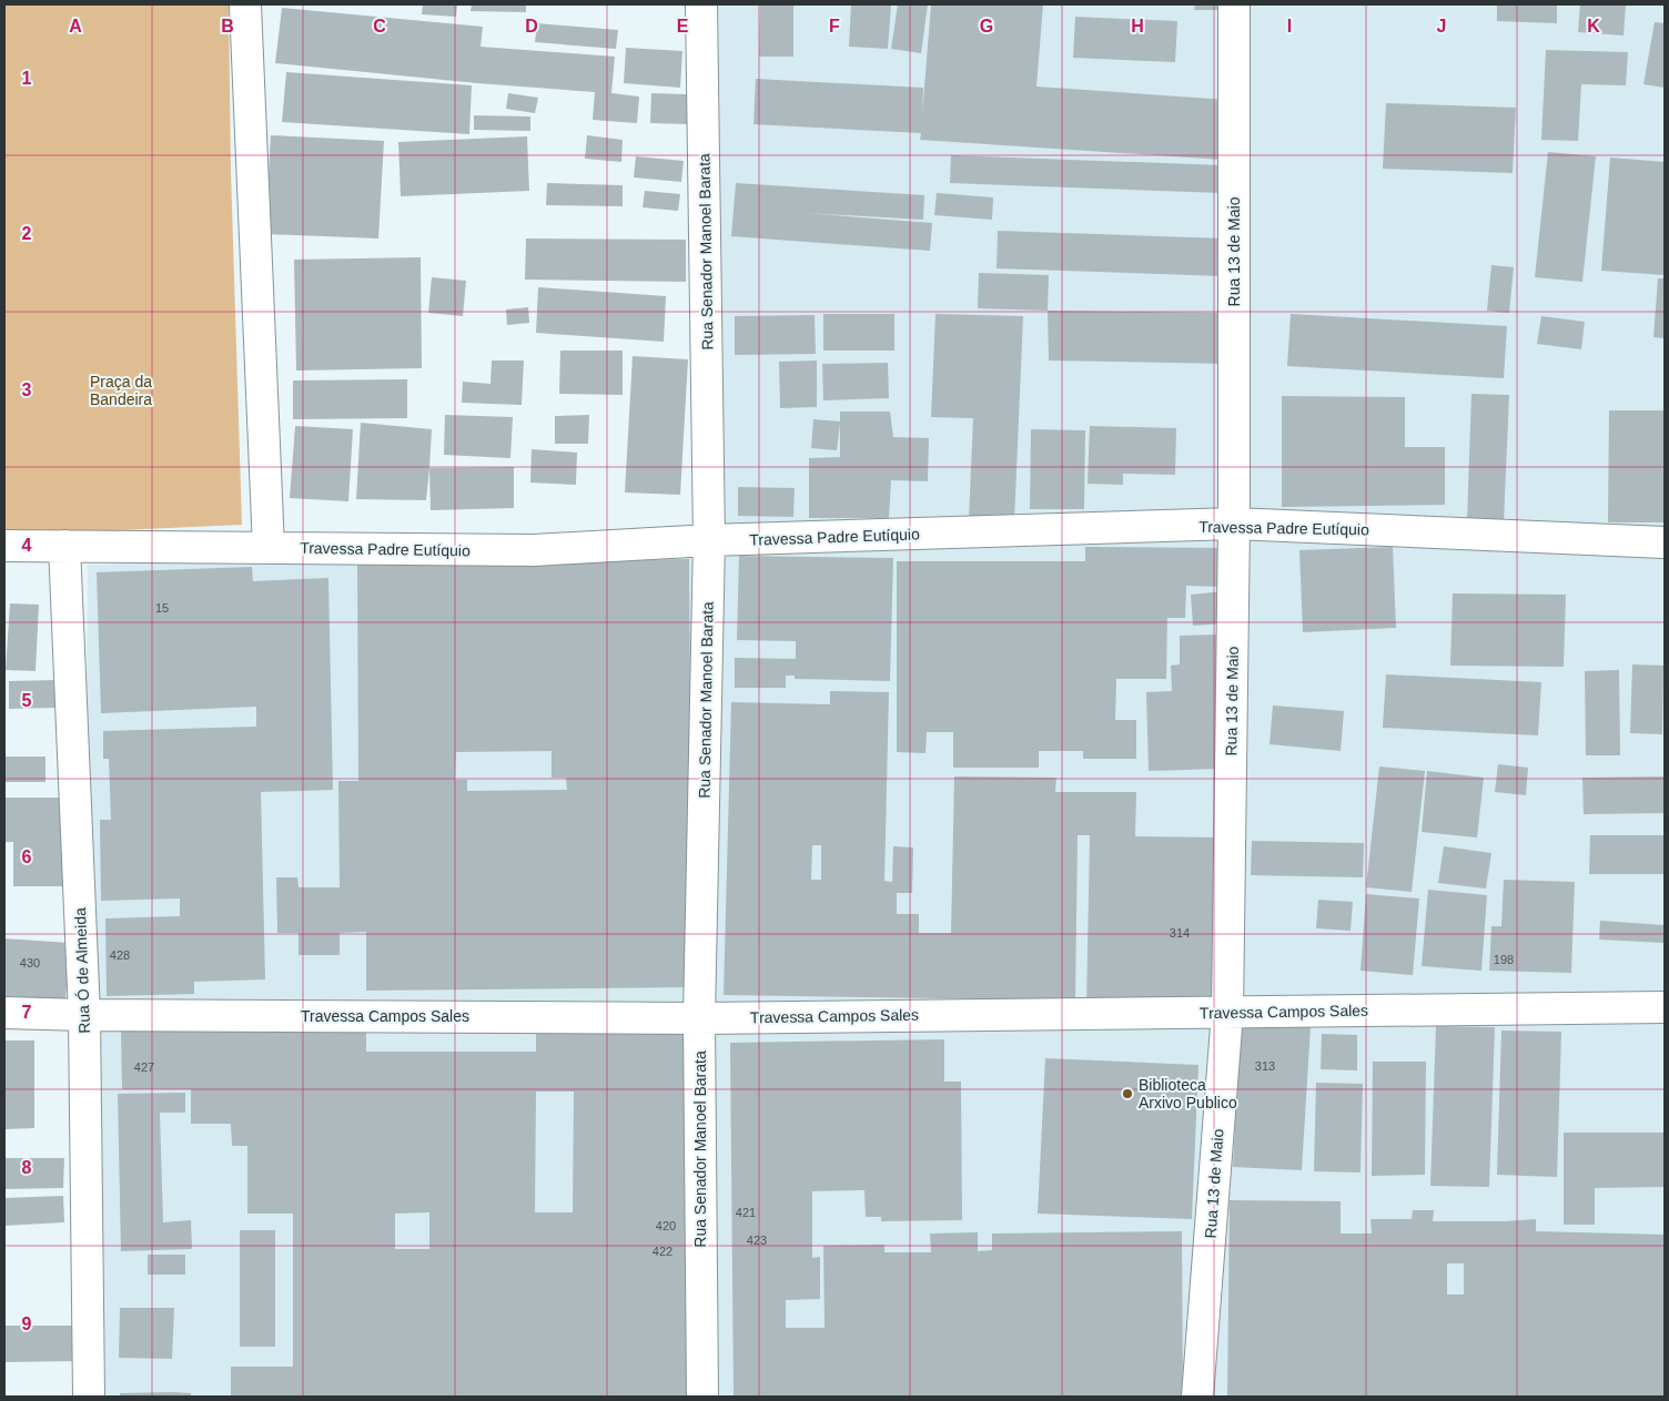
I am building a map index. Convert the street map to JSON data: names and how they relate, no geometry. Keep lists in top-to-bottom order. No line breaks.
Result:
{"streets":{"street":["Rua Senador Manoel Barata","Rua 13 de Maio","Travessa Padre Eutíquio","Rua Ó de Almeida","Travessa Campos Sales"]},"crossings":[["Rua Senador Manoel Barata","Travessa Padre Eutíquio"],["Rua Senador Manoel Barata","Travessa Campos Sales"],["Rua 13 de Maio","Travessa Padre Eutíquio"],["Rua 13 de Maio","Travessa Campos Sales"],["Travessa Padre Eutíquio","Rua Ó de Almeida"],["Rua Ó de Almeida","Travessa Campos Sales"]],"parks":["Praça da Bandeira"],"places":["Biblioteca Arxivo Publico"],"house_numbers":["15","314","428","198","430","313","427","421","420","423","422"],"grid":{"columns":["A","B","C","D","E","F","G","H","I","J","K"],"rows":["1","2","3","4","5","6","7","8","9"]}}
